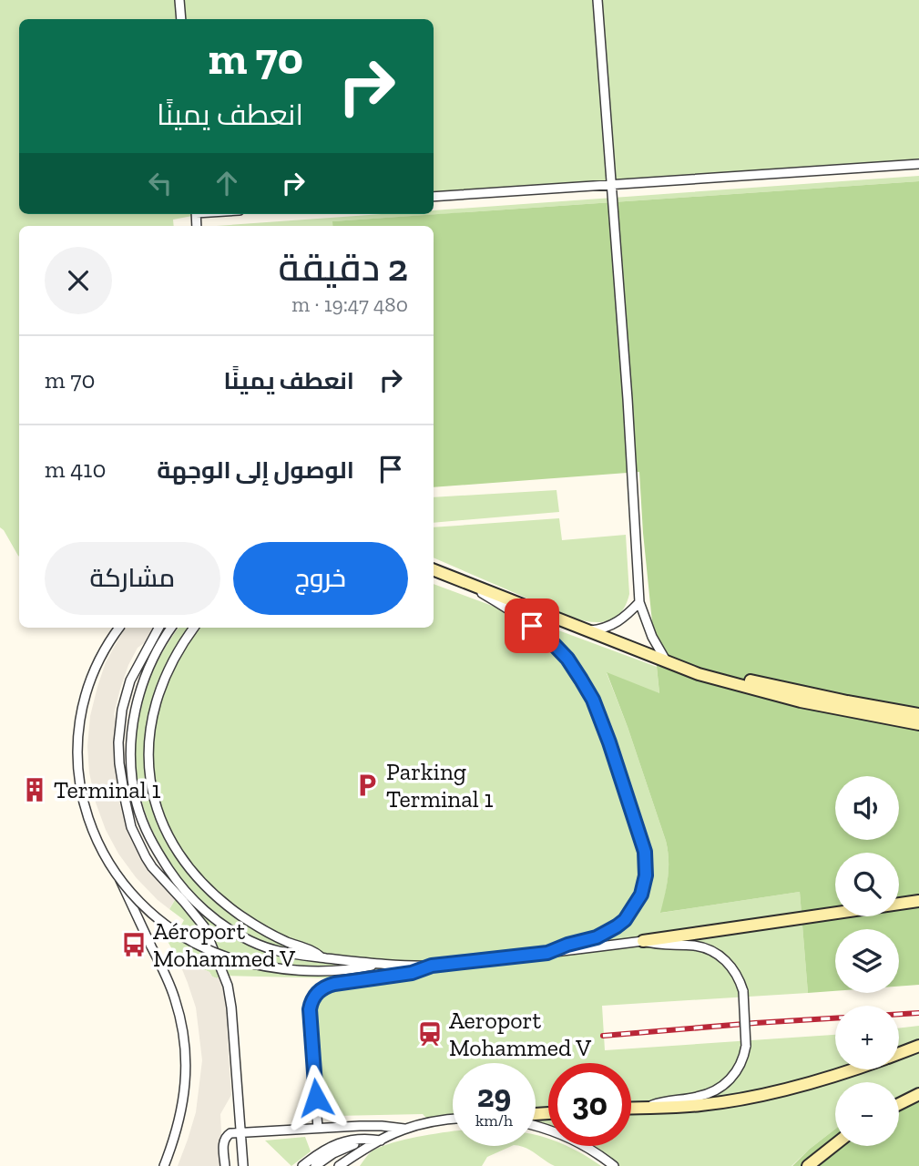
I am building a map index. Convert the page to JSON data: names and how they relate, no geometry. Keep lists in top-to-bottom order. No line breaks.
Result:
{"places":{"parking":["Parking Terminal 1"],"building":["Terminal 1"],"bus stop":["Aéroport Mohammed V"],"station":["Aeroport Mohammed V"]},"page":{"turn":["70 m","انعطف يمينًا"],"heading":["2 دقيقة","480 m · 19:47"],"list":[{"name":"انعطف يمينًا","value":"70 m"},{"name":"الوصول إلى الوجهة","value":"410 m"}],"buttons":["خروج","مشاركة"],"map_buttons":["+","−"],"speed":"29 km/h","limit":"30"}}
